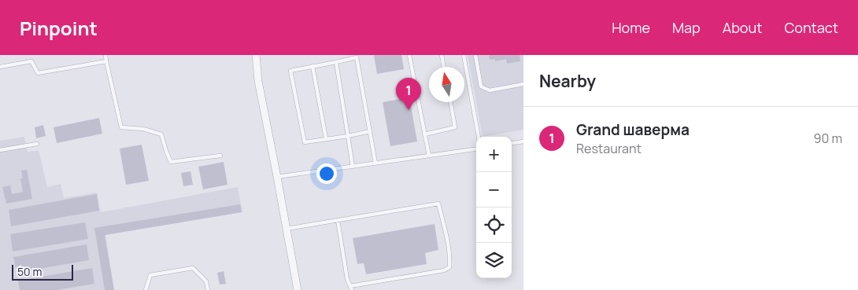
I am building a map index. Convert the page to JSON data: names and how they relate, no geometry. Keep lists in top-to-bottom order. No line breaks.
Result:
{"scale_bar":"50 m","north":"top","page":{"header":"Pinpoint","nav":["Home","Map","About","Contact"],"heading":"Nearby","pins":"1","list":[{"mark":"1","name":"Grand шаверма","note":"Restaurant","value":"90 m"}],"map_buttons":["+","−"],"scale":"50 m"}}
